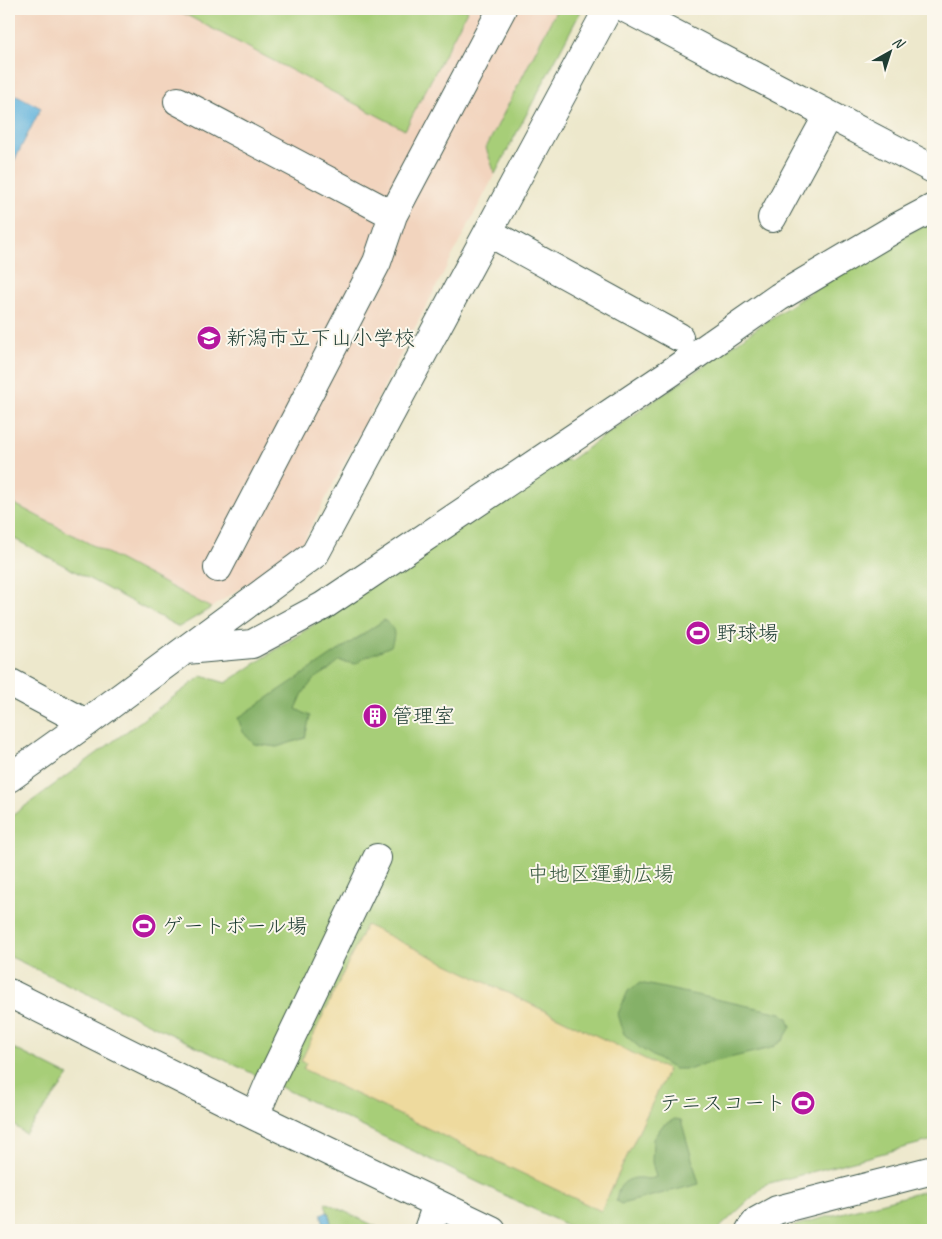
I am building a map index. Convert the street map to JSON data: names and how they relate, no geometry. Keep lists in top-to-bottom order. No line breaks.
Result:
{"parks":["中地区運動広場"],"places":{"school or university":["新潟市立下山小学校"],"sports":["野球場","ゲートボール場","テニスコート"],"building":["管理室"]},"north":"top right"}
